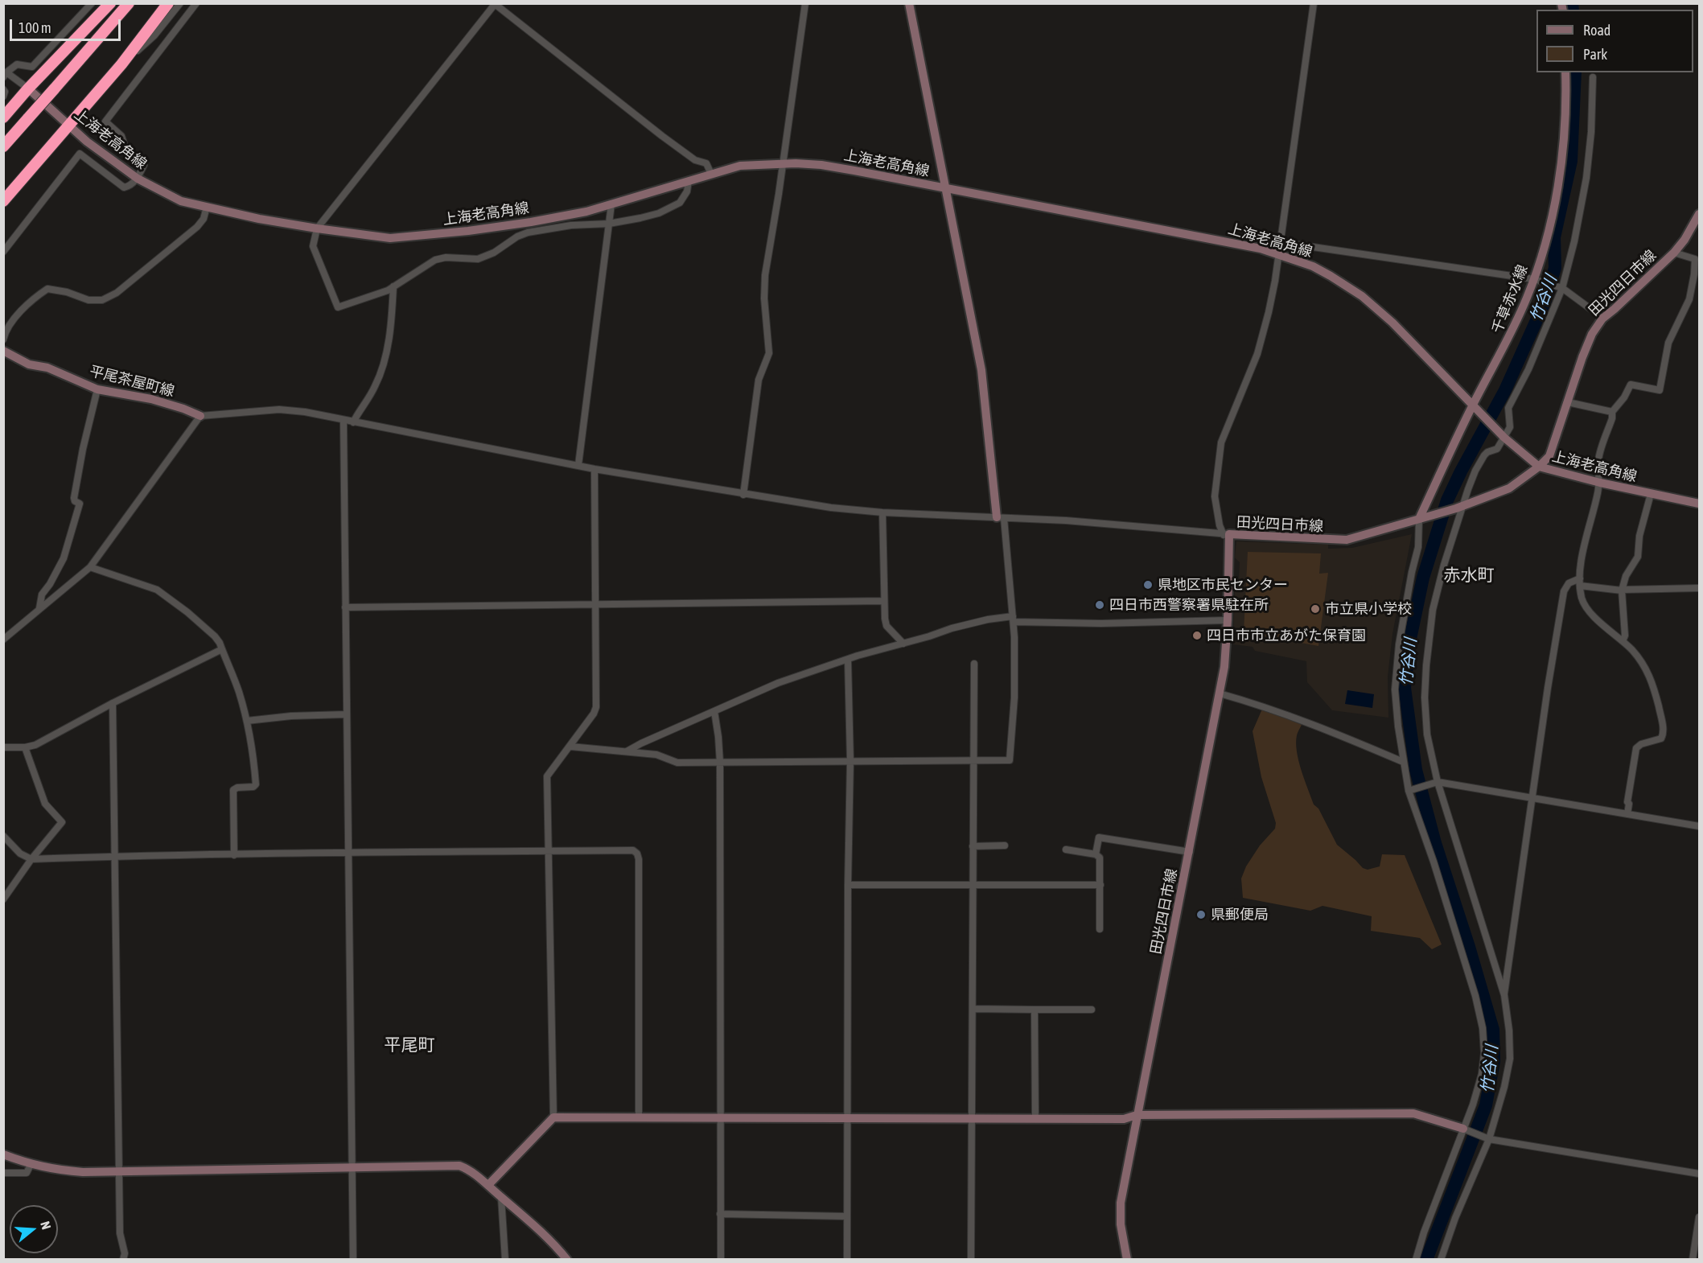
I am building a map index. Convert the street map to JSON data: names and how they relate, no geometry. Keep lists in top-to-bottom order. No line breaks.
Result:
{"streets":{"main road":["上海老高角線","田光四日市線","千草赤水線","平尾茶屋町線"]},"crossings":[["上海老高角線","田光四日市線"],["上海老高角線","千草赤水線"],["田光四日市線","千草赤水線"]],"districts":["赤水町","平尾町"],"water":["竹谷川"],"places":["県地区市民センター","四日市西警察署県駐在所","市立県小学校","四日市市立あがた保育園","県郵便局"],"legend":["Road","Park"],"scale_bar":"100 m","north":"right"}
